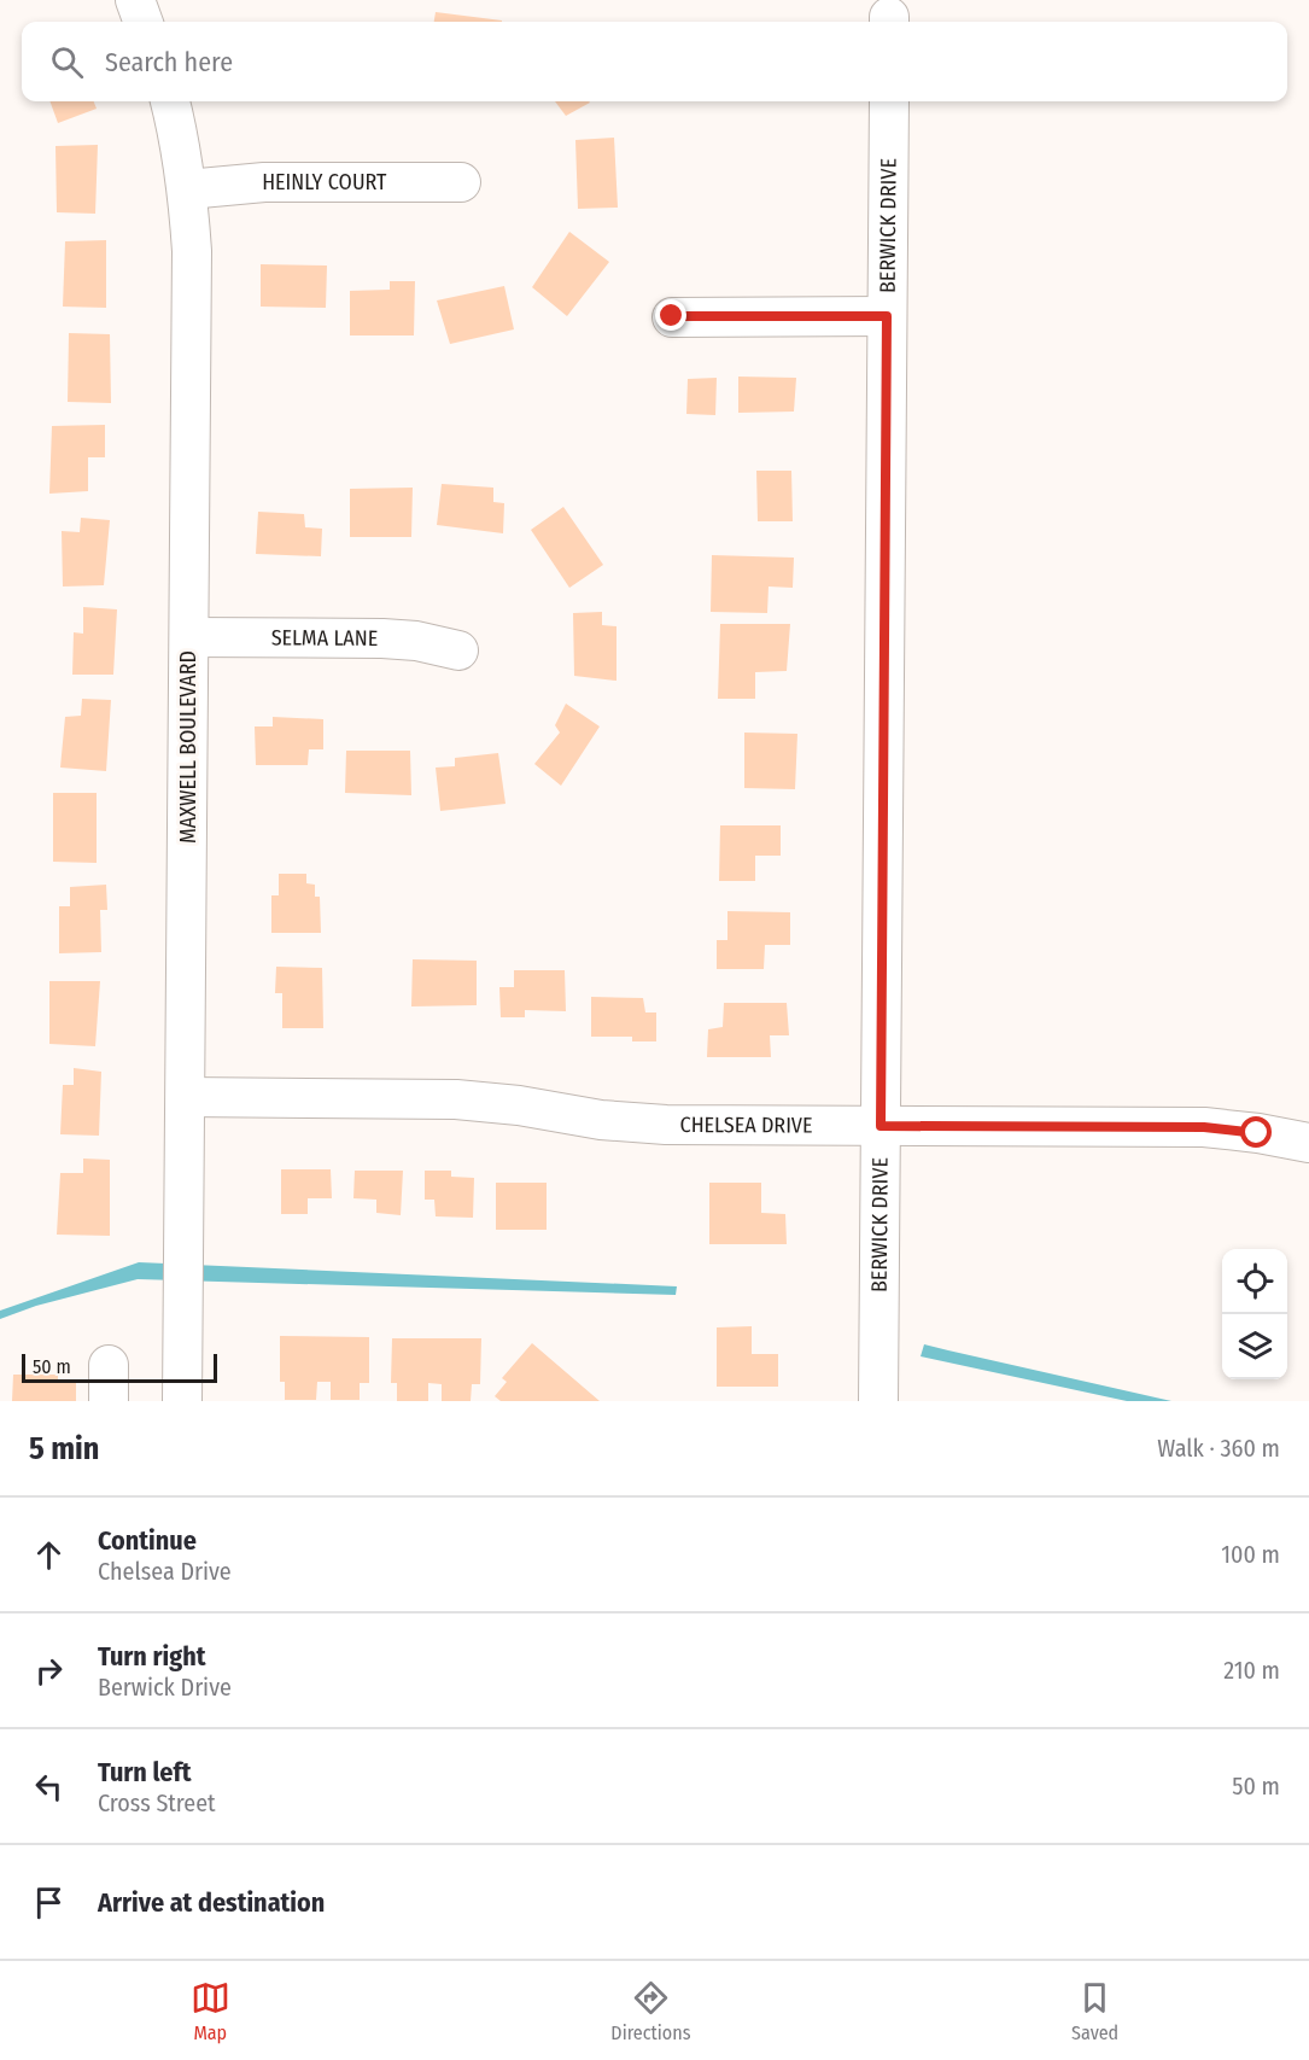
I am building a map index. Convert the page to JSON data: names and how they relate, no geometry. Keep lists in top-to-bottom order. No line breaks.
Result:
{"streets":{"street":["HEINLY COURT","BERWICK DRIVE","SELMA LANE","MAXWELL BOULEVARD","CHELSEA DRIVE"]},"crossings":[["HEINLY COURT","MAXWELL BOULEVARD"],["BERWICK DRIVE","CHELSEA DRIVE"],["SELMA LANE","MAXWELL BOULEVARD"],["MAXWELL BOULEVARD","CHELSEA DRIVE"]],"scale_bar":"50 m","page":{"search":"Search here","scale":"50 m","heading":["5 min","Walk · 360 m"],"list":[["Continue","Chelsea Drive","100 m"],["Turn right","Berwick Drive","210 m"],["Turn left","Cross Street","50 m"],"Arrive at destination"],"nav":["Map","Directions","Saved"]}}
